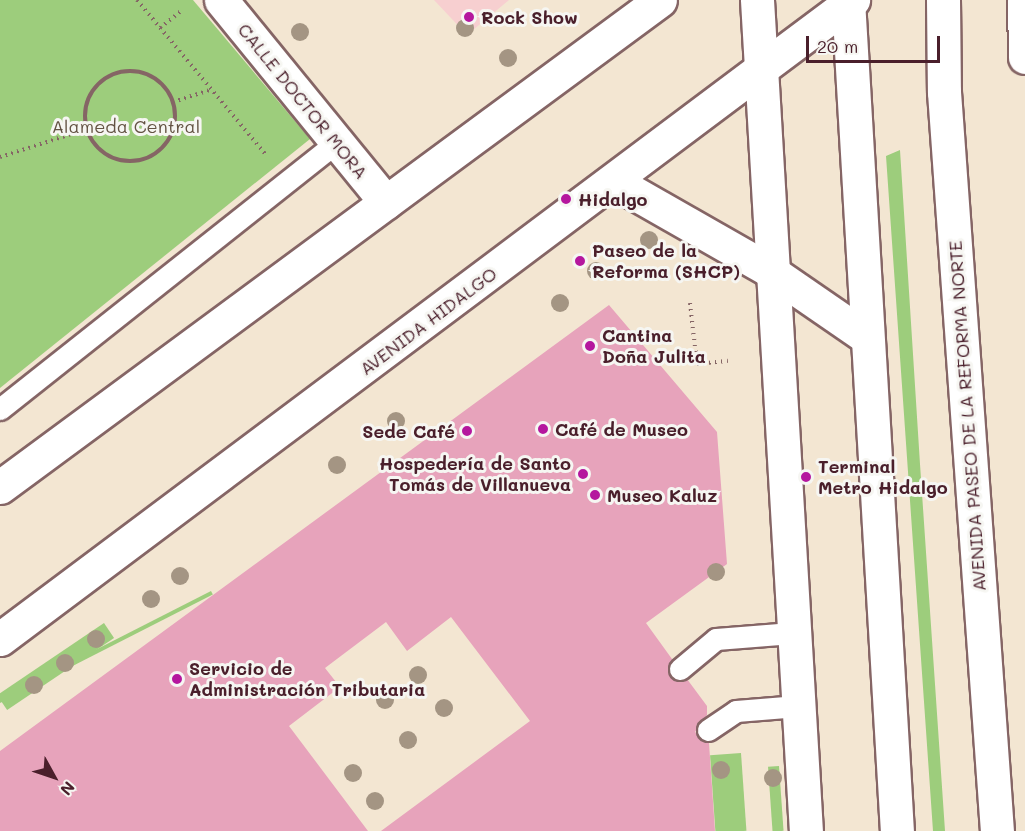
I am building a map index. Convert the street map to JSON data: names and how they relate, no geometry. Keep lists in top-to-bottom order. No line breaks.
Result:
{"streets":{"main road":["CALLE DOCTOR MORA","AVENIDA HIDALGO","AVENIDA PASEO DE LA REFORMA NORTE"]},"parks":["Alameda Central"],"places":["Rock Show","Hidalgo","Paseo de la Reforma (SHCP)","Cantina Doña Julita","Café de Museo","Sede Café","Hospedería de Santo Tomás de Villanueva","Terminal Metro Hidalgo","Museo Kaluz","Servicio de Administración Tributaria"],"scale_bar":"20 m","north":"bottom right"}
